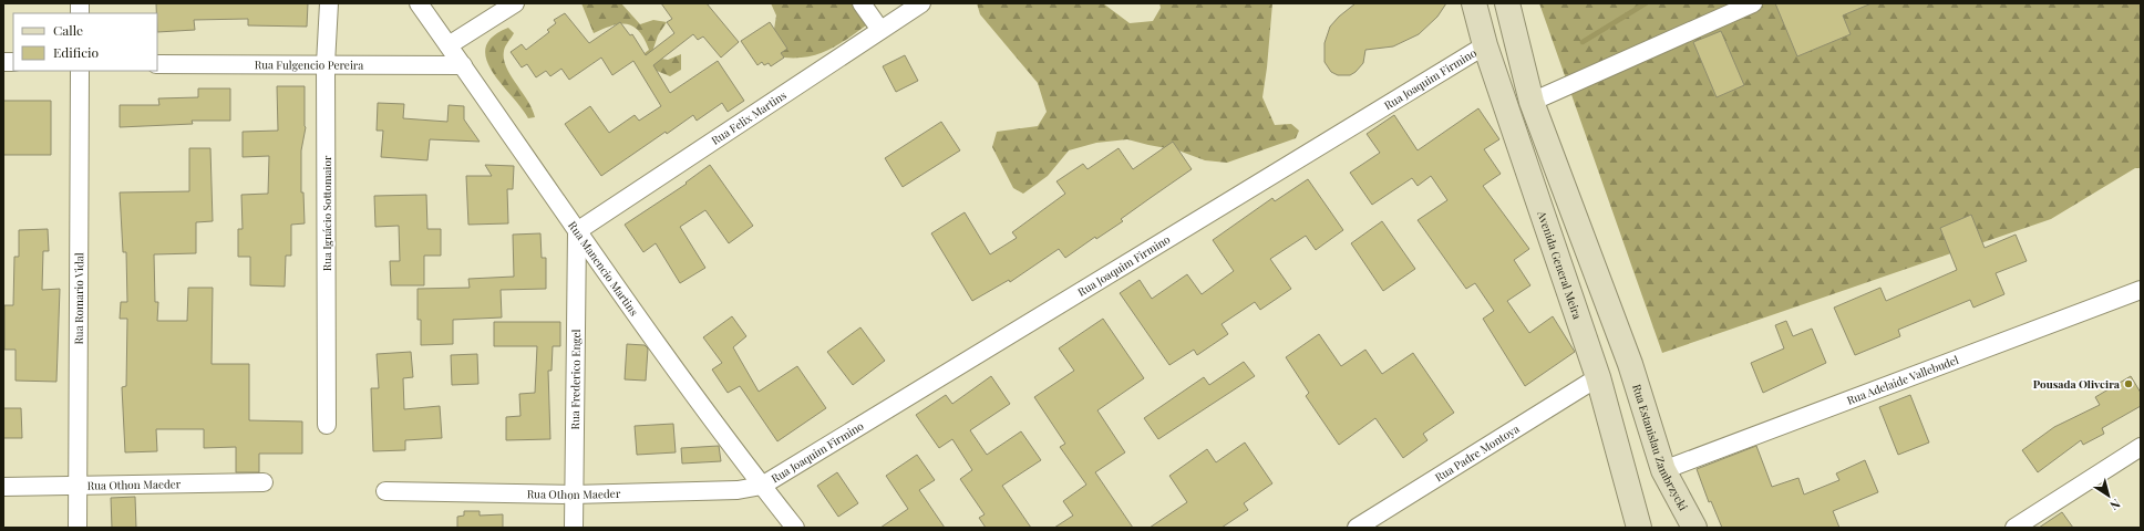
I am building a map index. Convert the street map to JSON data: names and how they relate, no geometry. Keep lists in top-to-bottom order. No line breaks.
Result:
{"streets":{"main road":["Avenida General Meira","Rua Estanislau Zambrzycki"],"street":["Rua Fulgencio Pereira","Rua Joaquim Firmino","Rua Felix Martins","Rua Ignácio Sottomaior","Rua Manencio Martins","Rua Romario Vidal","Rua Frederico Engel","Rua Adelaide Vallebudel","Rua Padre Montoya","Rua Othon Maeder"]},"crossings":[["Rua Fulgencio Pereira","Rua Ignácio Sottomaior"],["Rua Fulgencio Pereira","Rua Manencio Martins"],["Rua Joaquim Firmino","Avenida General Meira"],["Rua Joaquim Firmino","Rua Manencio Martins"],["Rua Joaquim Firmino","Rua Othon Maeder"],["Rua Felix Martins","Rua Manencio Martins"],["Rua Felix Martins","Rua Frederico Engel"],["Avenida General Meira","Rua Padre Montoya"],["Rua Manencio Martins","Rua Frederico Engel"],["Rua Manencio Martins","Rua Othon Maeder"],["Rua Romario Vidal","Rua Othon Maeder"],["Rua Frederico Engel","Rua Othon Maeder"],["Rua Adelaide Vallebudel","Rua Estanislau Zambrzycki"]],"places":["Pousada Oliveira"],"legend":["Calle","Edificio"],"north":"bottom right"}
